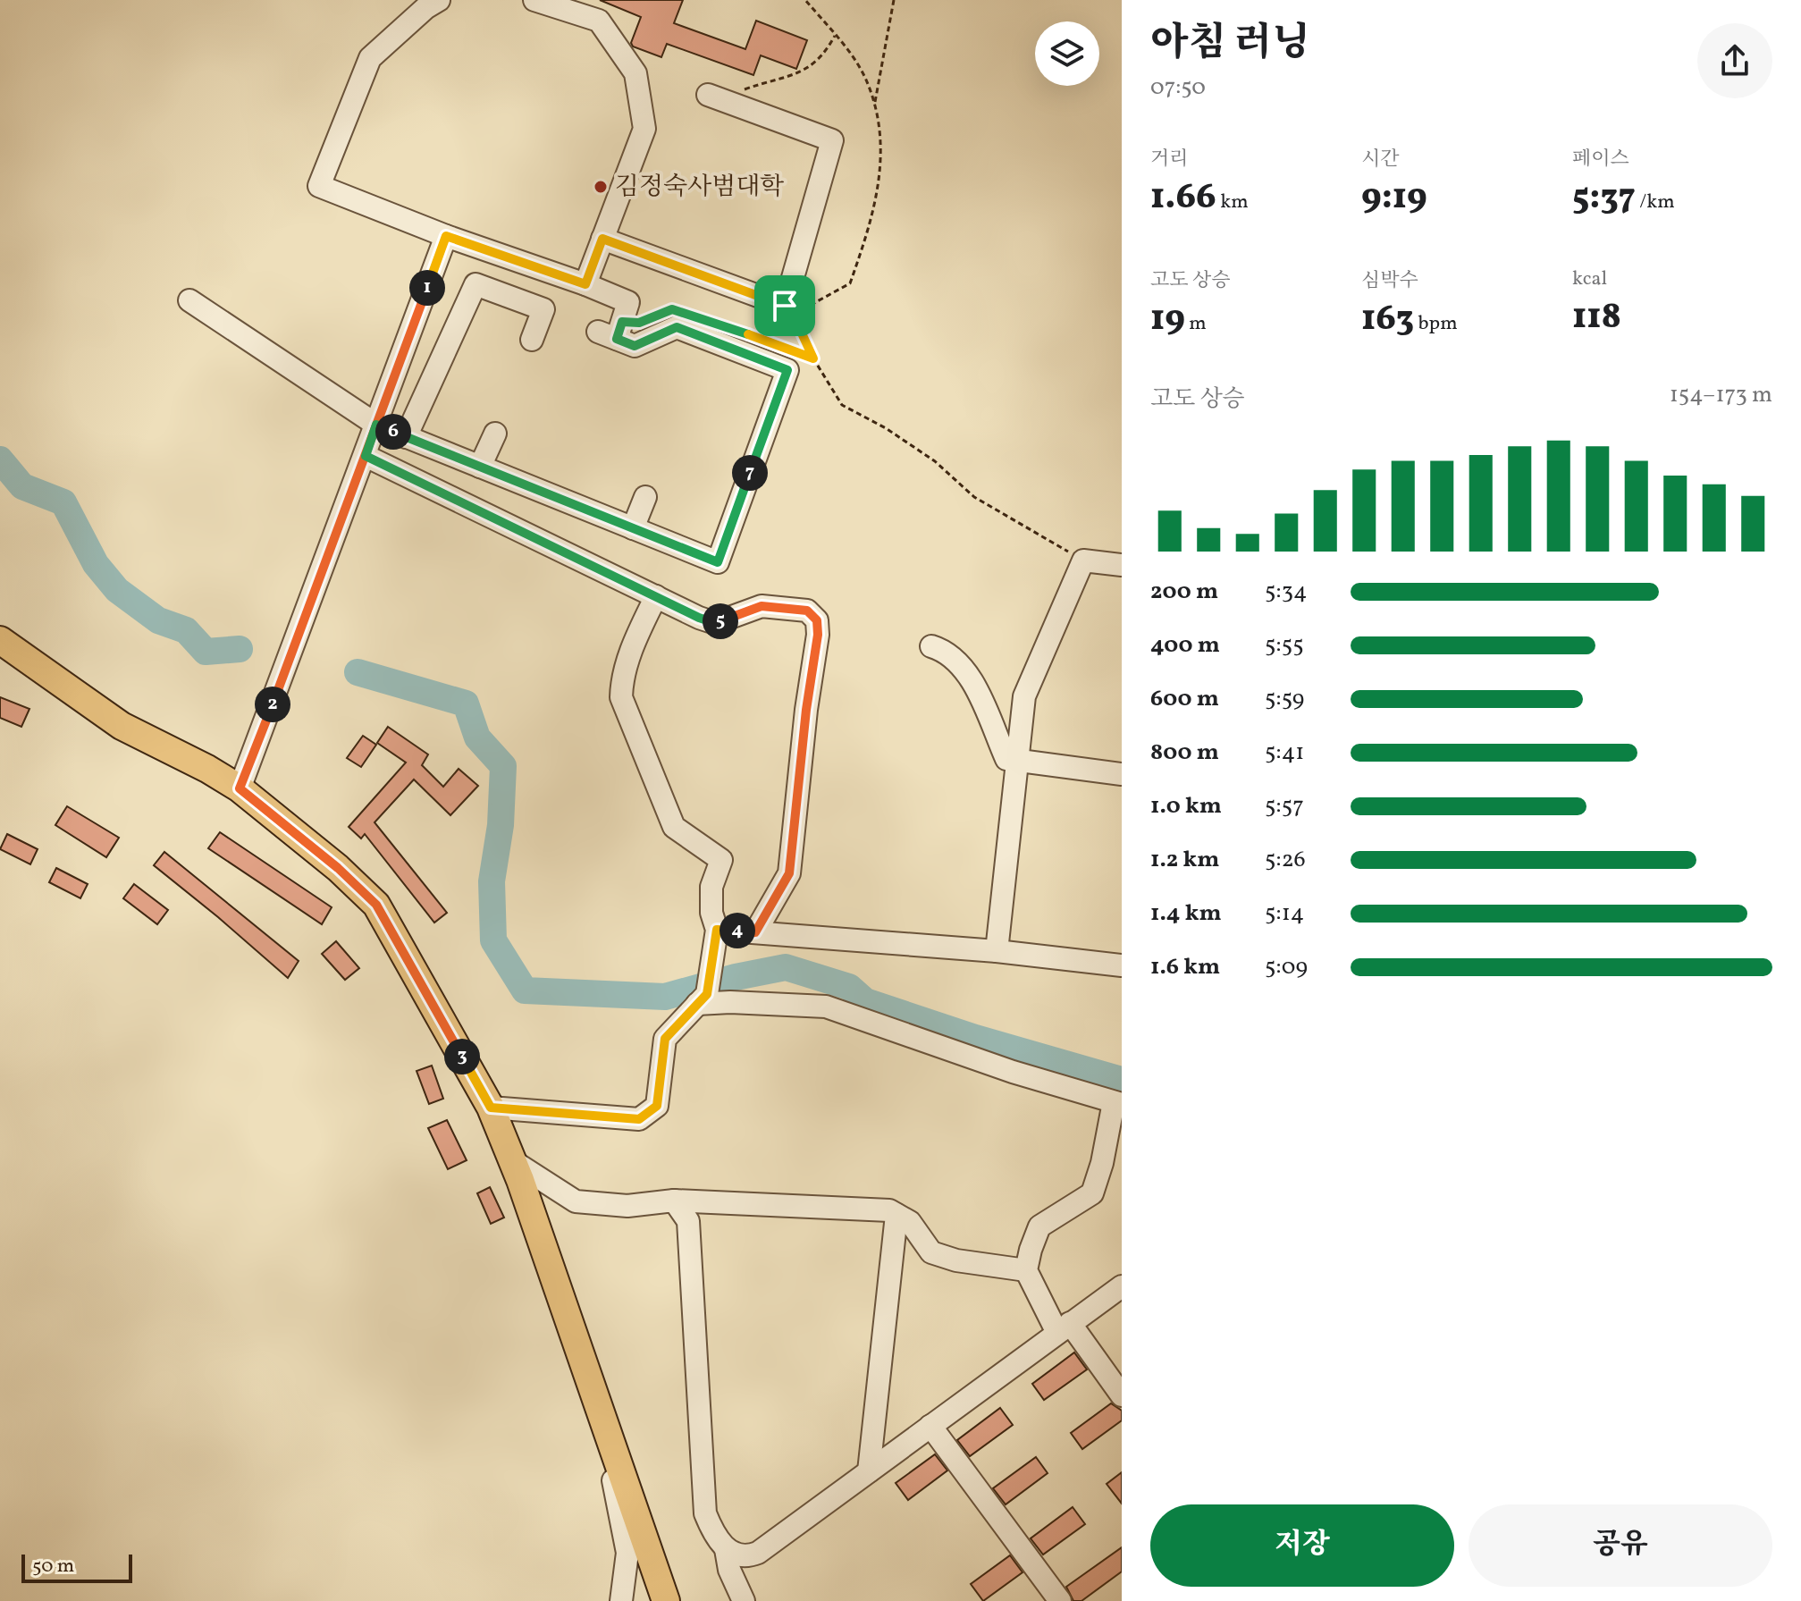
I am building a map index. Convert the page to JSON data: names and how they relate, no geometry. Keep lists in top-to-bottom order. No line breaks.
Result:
{"places":["김정숙사범대학"],"scale_bar":"50 m","page":{"heading":["아침 러닝","07:50"],"stats":[["거리","1.66 km"],["시간","9:19"],["페이스","5:37 /km"],["고도 상승","19 m"],["심박수","163 bpm"],["kcal","118"]],"pins":["1","6","7","5","2","4","3"],"chart":["고도 상승","154–173 m"],"list":[{"name":"200 m","note":"5:34"},{"name":"400 m","note":"5:55"},{"name":"600 m","note":"5:59"},{"name":"800 m","note":"5:41"},{"name":"1.0 km","note":"5:57"},{"name":"1.2 km","note":"5:26"},{"name":"1.4 km","note":"5:14"},{"name":"1.6 km","note":"5:09"}],"buttons":["저장","공유"],"scale":"50 m"}}
